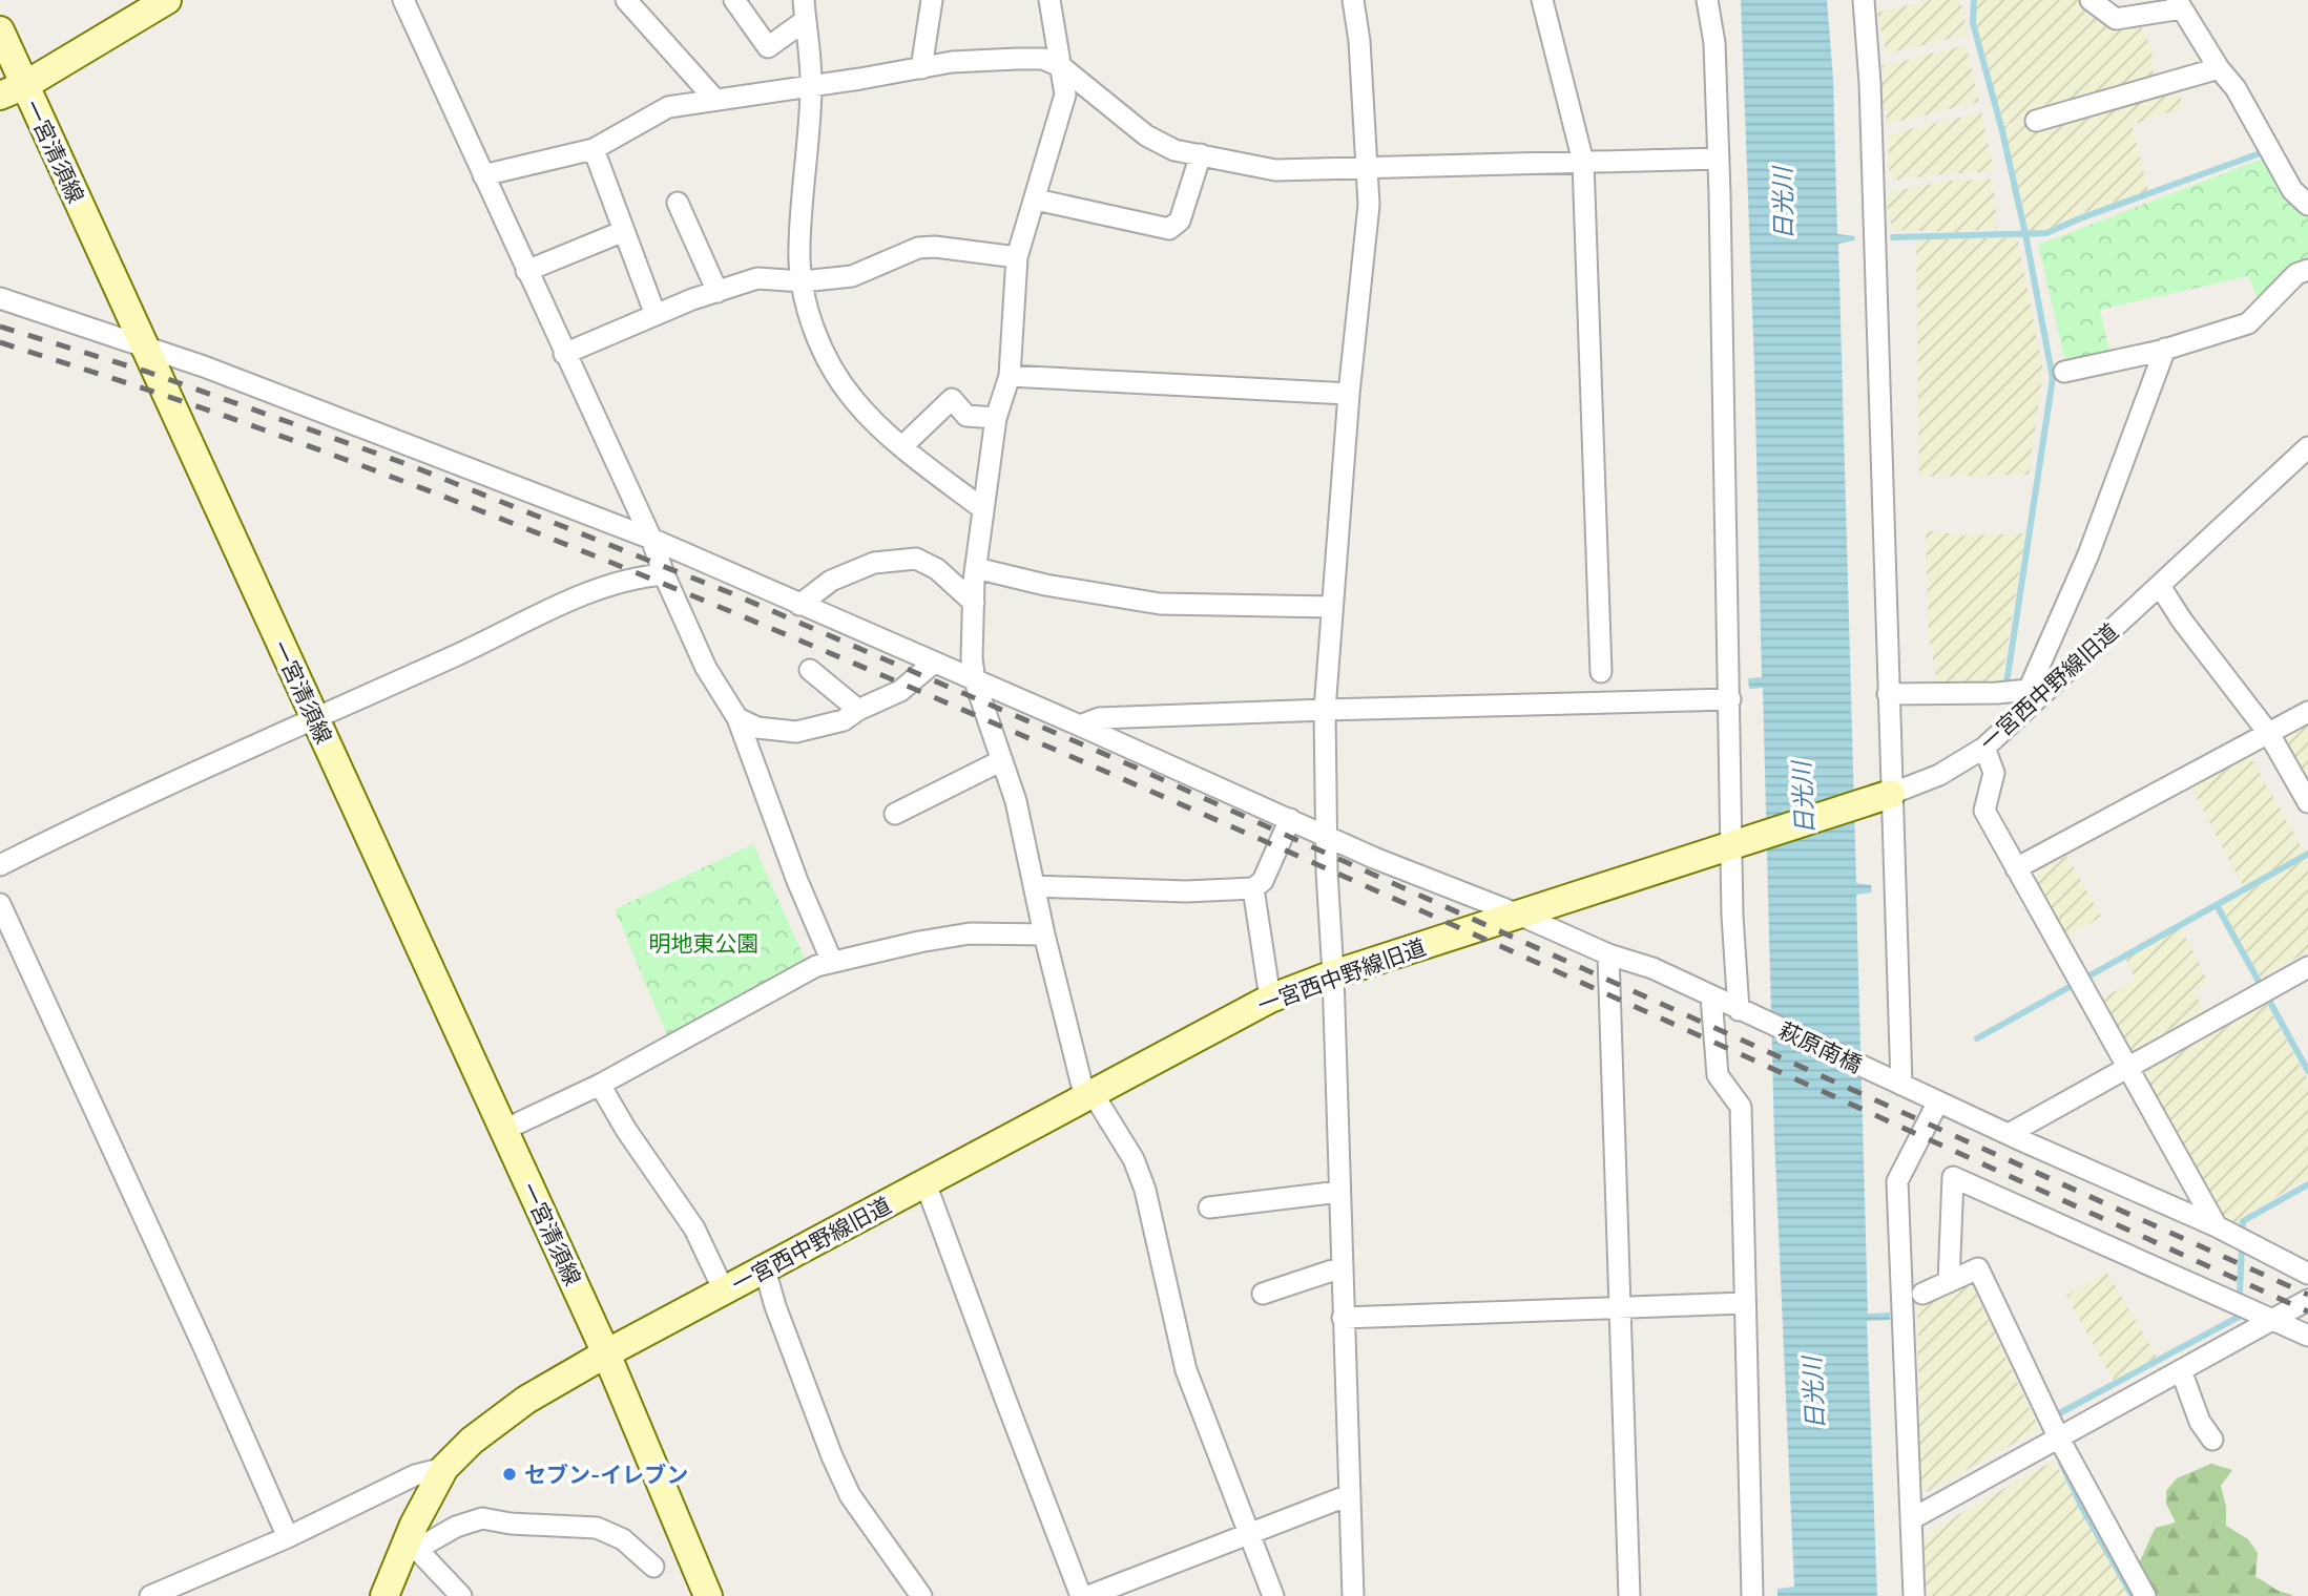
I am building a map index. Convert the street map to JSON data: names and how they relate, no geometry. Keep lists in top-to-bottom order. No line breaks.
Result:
{"streets":{"street":["一宮清須線","一宮西中野線旧道","萩原南橋"]},"crossings":[["一宮清須線","一宮西中野線旧道"],["一宮清須線","萩原南橋"],["一宮西中野線旧道","萩原南橋"]],"water":["日光川"],"parks":["明地東公園"],"places":["セブン-イレブン"]}
